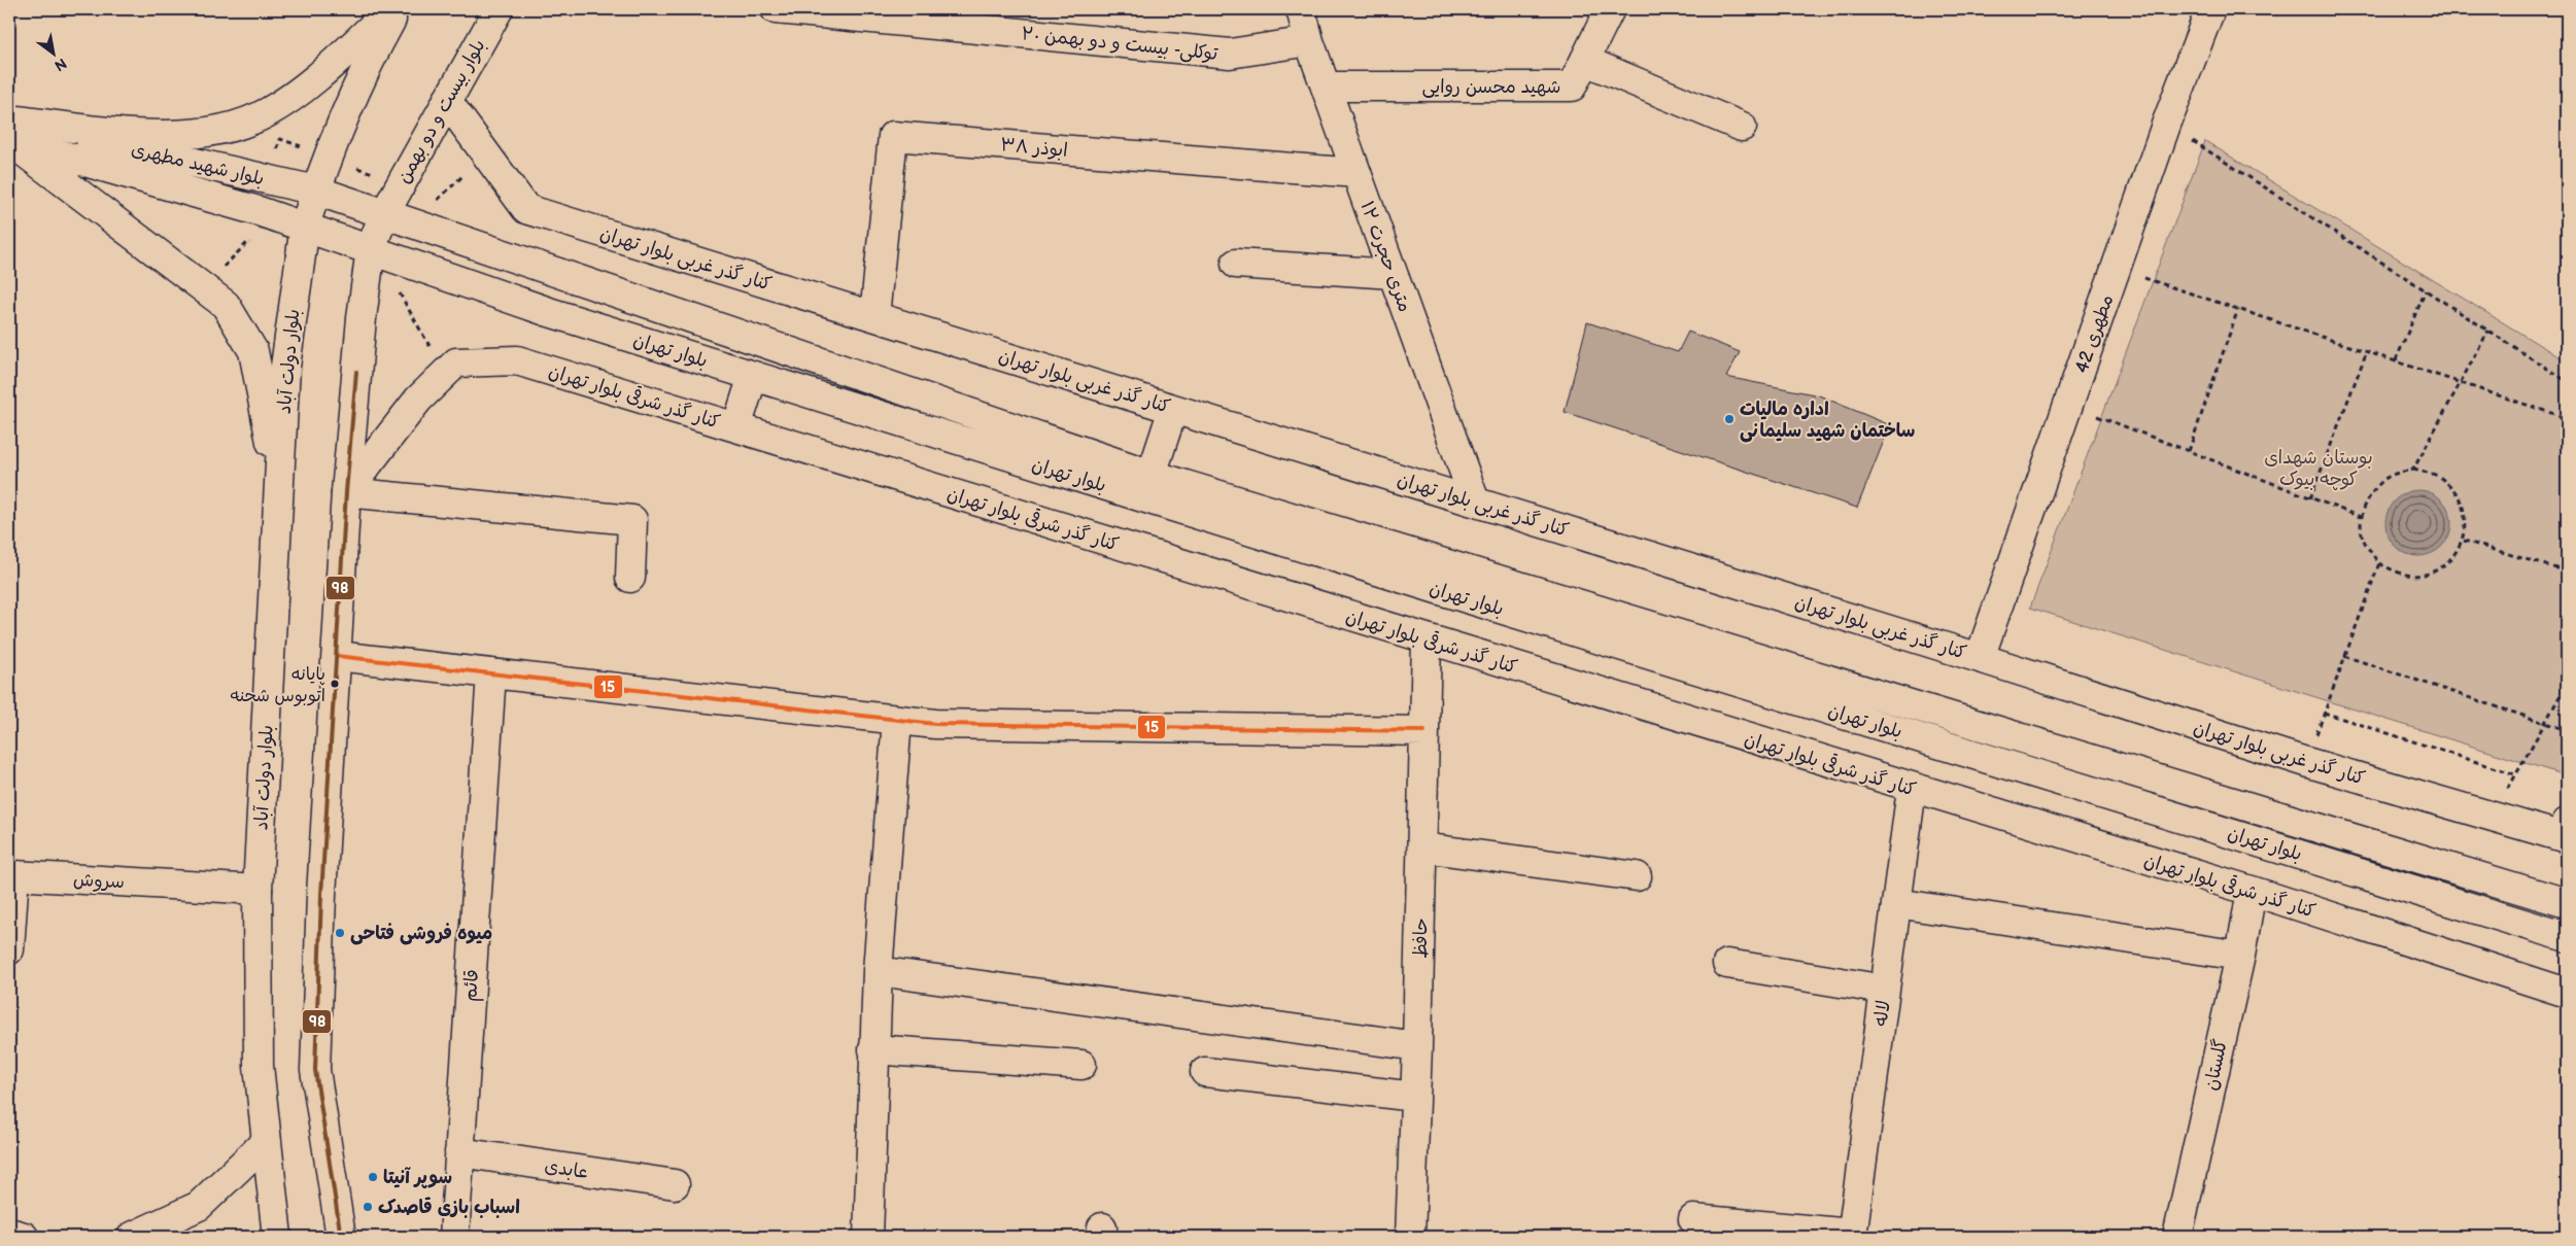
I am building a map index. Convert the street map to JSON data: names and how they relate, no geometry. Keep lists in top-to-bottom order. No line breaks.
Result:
{"streets":{"street":["توکلی- بیست و دو بهمن ۲۰","شهید محسن روایی","بلوار بیست و دو بهمن","۳۸ ابوذر","بلوار شهید مطهری","۱۲ متری حجرت","کنار گذر غربی بلوار تهران","مطهری 42","بلوار تهران","بلوار دولت آباد","کنار گذر شرقی بلوار تهران","سروش","حافظ","قائم","لاله","گلستان","عابدی"]},"crossings":[["توکلی- بیست و دو بهمن ۲۰","۱۲ متری حجرت"],["شهید محسن روایی","۱۲ متری حجرت"],["بلوار بیست و دو بهمن","بلوار شهید مطهری"],["بلوار بیست و دو بهمن","کنار گذر غربی بلوار تهران"],["بلوار بیست و دو بهمن","بلوار تهران"],["۳۸ ابوذر","۱۲ متری حجرت"],["۳۸ ابوذر","کنار گذر غربی بلوار تهران"],["بلوار شهید مطهری","بلوار تهران"],["بلوار شهید مطهری","بلوار دولت آباد"],["۱۲ متری حجرت","کنار گذر غربی بلوار تهران"],["کنار گذر غربی بلوار تهران","مطهری 42"],["بلوار دولت آباد","سروش"],["کنار گذر شرقی بلوار تهران","حافظ"],["کنار گذر شرقی بلوار تهران","لاله"],["کنار گذر شرقی بلوار تهران","گلستان"],["قائم","عابدی"]],"parks":["بوستان شهدای کوچه بیوک"],"places":["اداره مالیات ساختمان شهید سلیمانی","پایانه اتوبوس شحنه","میوه فروشی فتاحی","سوپر آنیتا","اسباب بازی قاصدک"],"lines":["transit line 98","transit line 15"],"north":"bottom right"}
